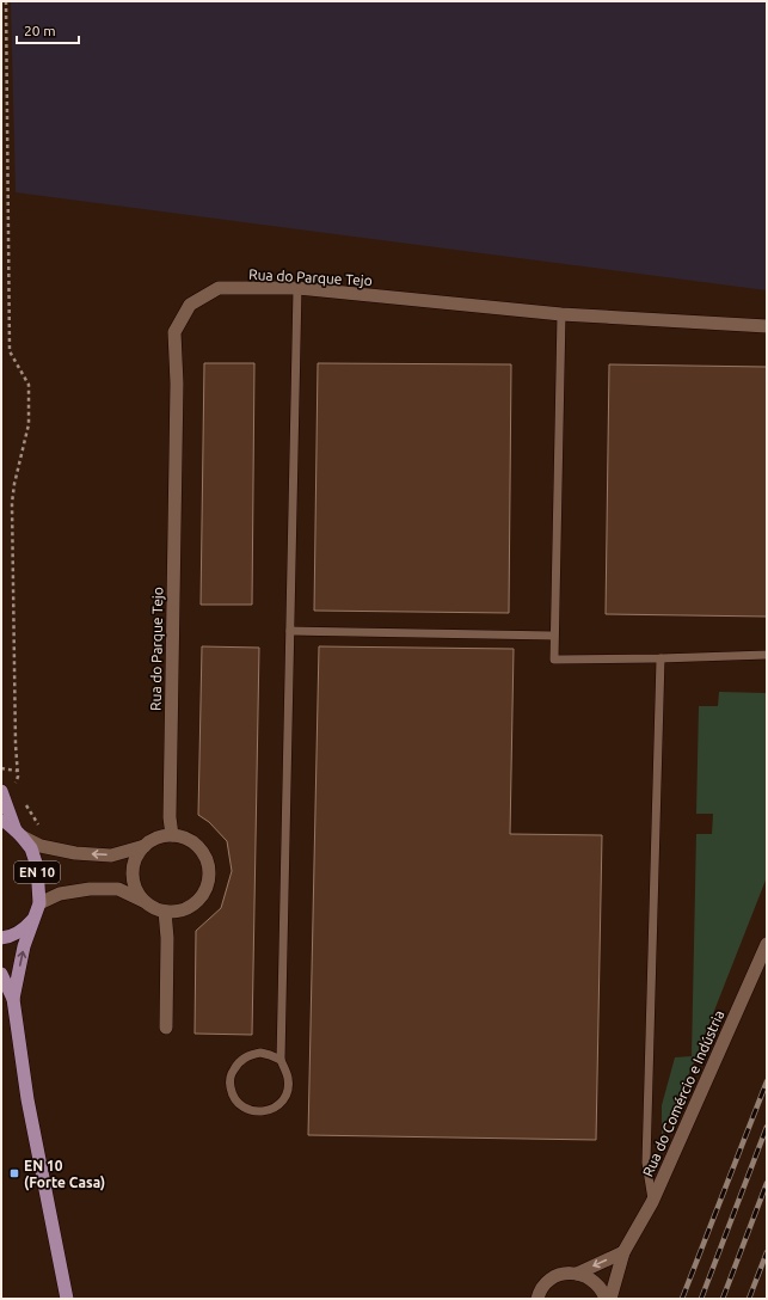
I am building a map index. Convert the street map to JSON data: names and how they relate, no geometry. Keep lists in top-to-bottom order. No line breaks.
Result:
{"streets":{"main road":["EN 10"],"street":["Rua do Parque Tejo","Rua do Comércio e Indústria"]},"places":{"transit":["EN 10 (Forte Casa)"]},"scale_bar":"20 m"}
